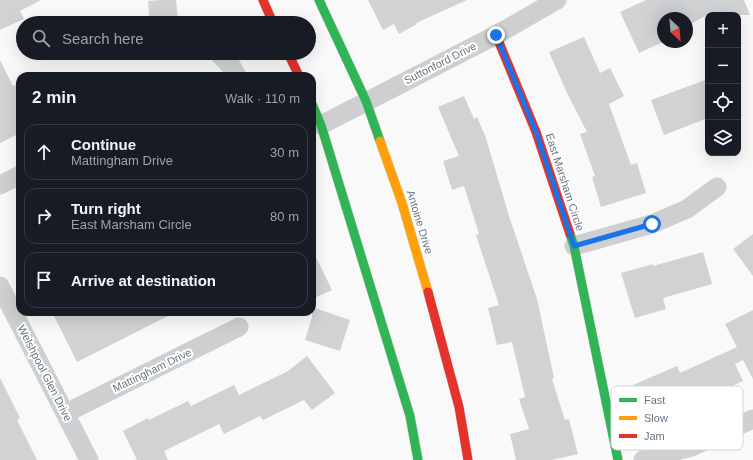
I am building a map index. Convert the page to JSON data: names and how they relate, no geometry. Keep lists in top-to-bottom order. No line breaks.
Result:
{"streets":{"main road":["East Marsham Circle","Antoine Drive"],"street":["Suttonford Drive","Mattingham Drive","Welshpool Glen Drive"]},"crossings":[["Suttonford Drive","East Marsham Circle"],["Suttonford Drive","Antoine Drive"],["Mattingham Drive","Welshpool Glen Drive"]],"legend":["Fast","Slow","Jam"],"north":"bottom right","page":{"map_buttons":["+","−"],"search":"Search here","heading":["2 min","Walk · 110 m"],"list":[["Continue","Mattingham Drive","30 m"],["Turn right","East Marsham Circle","80 m"],"Arrive at destination"]}}
